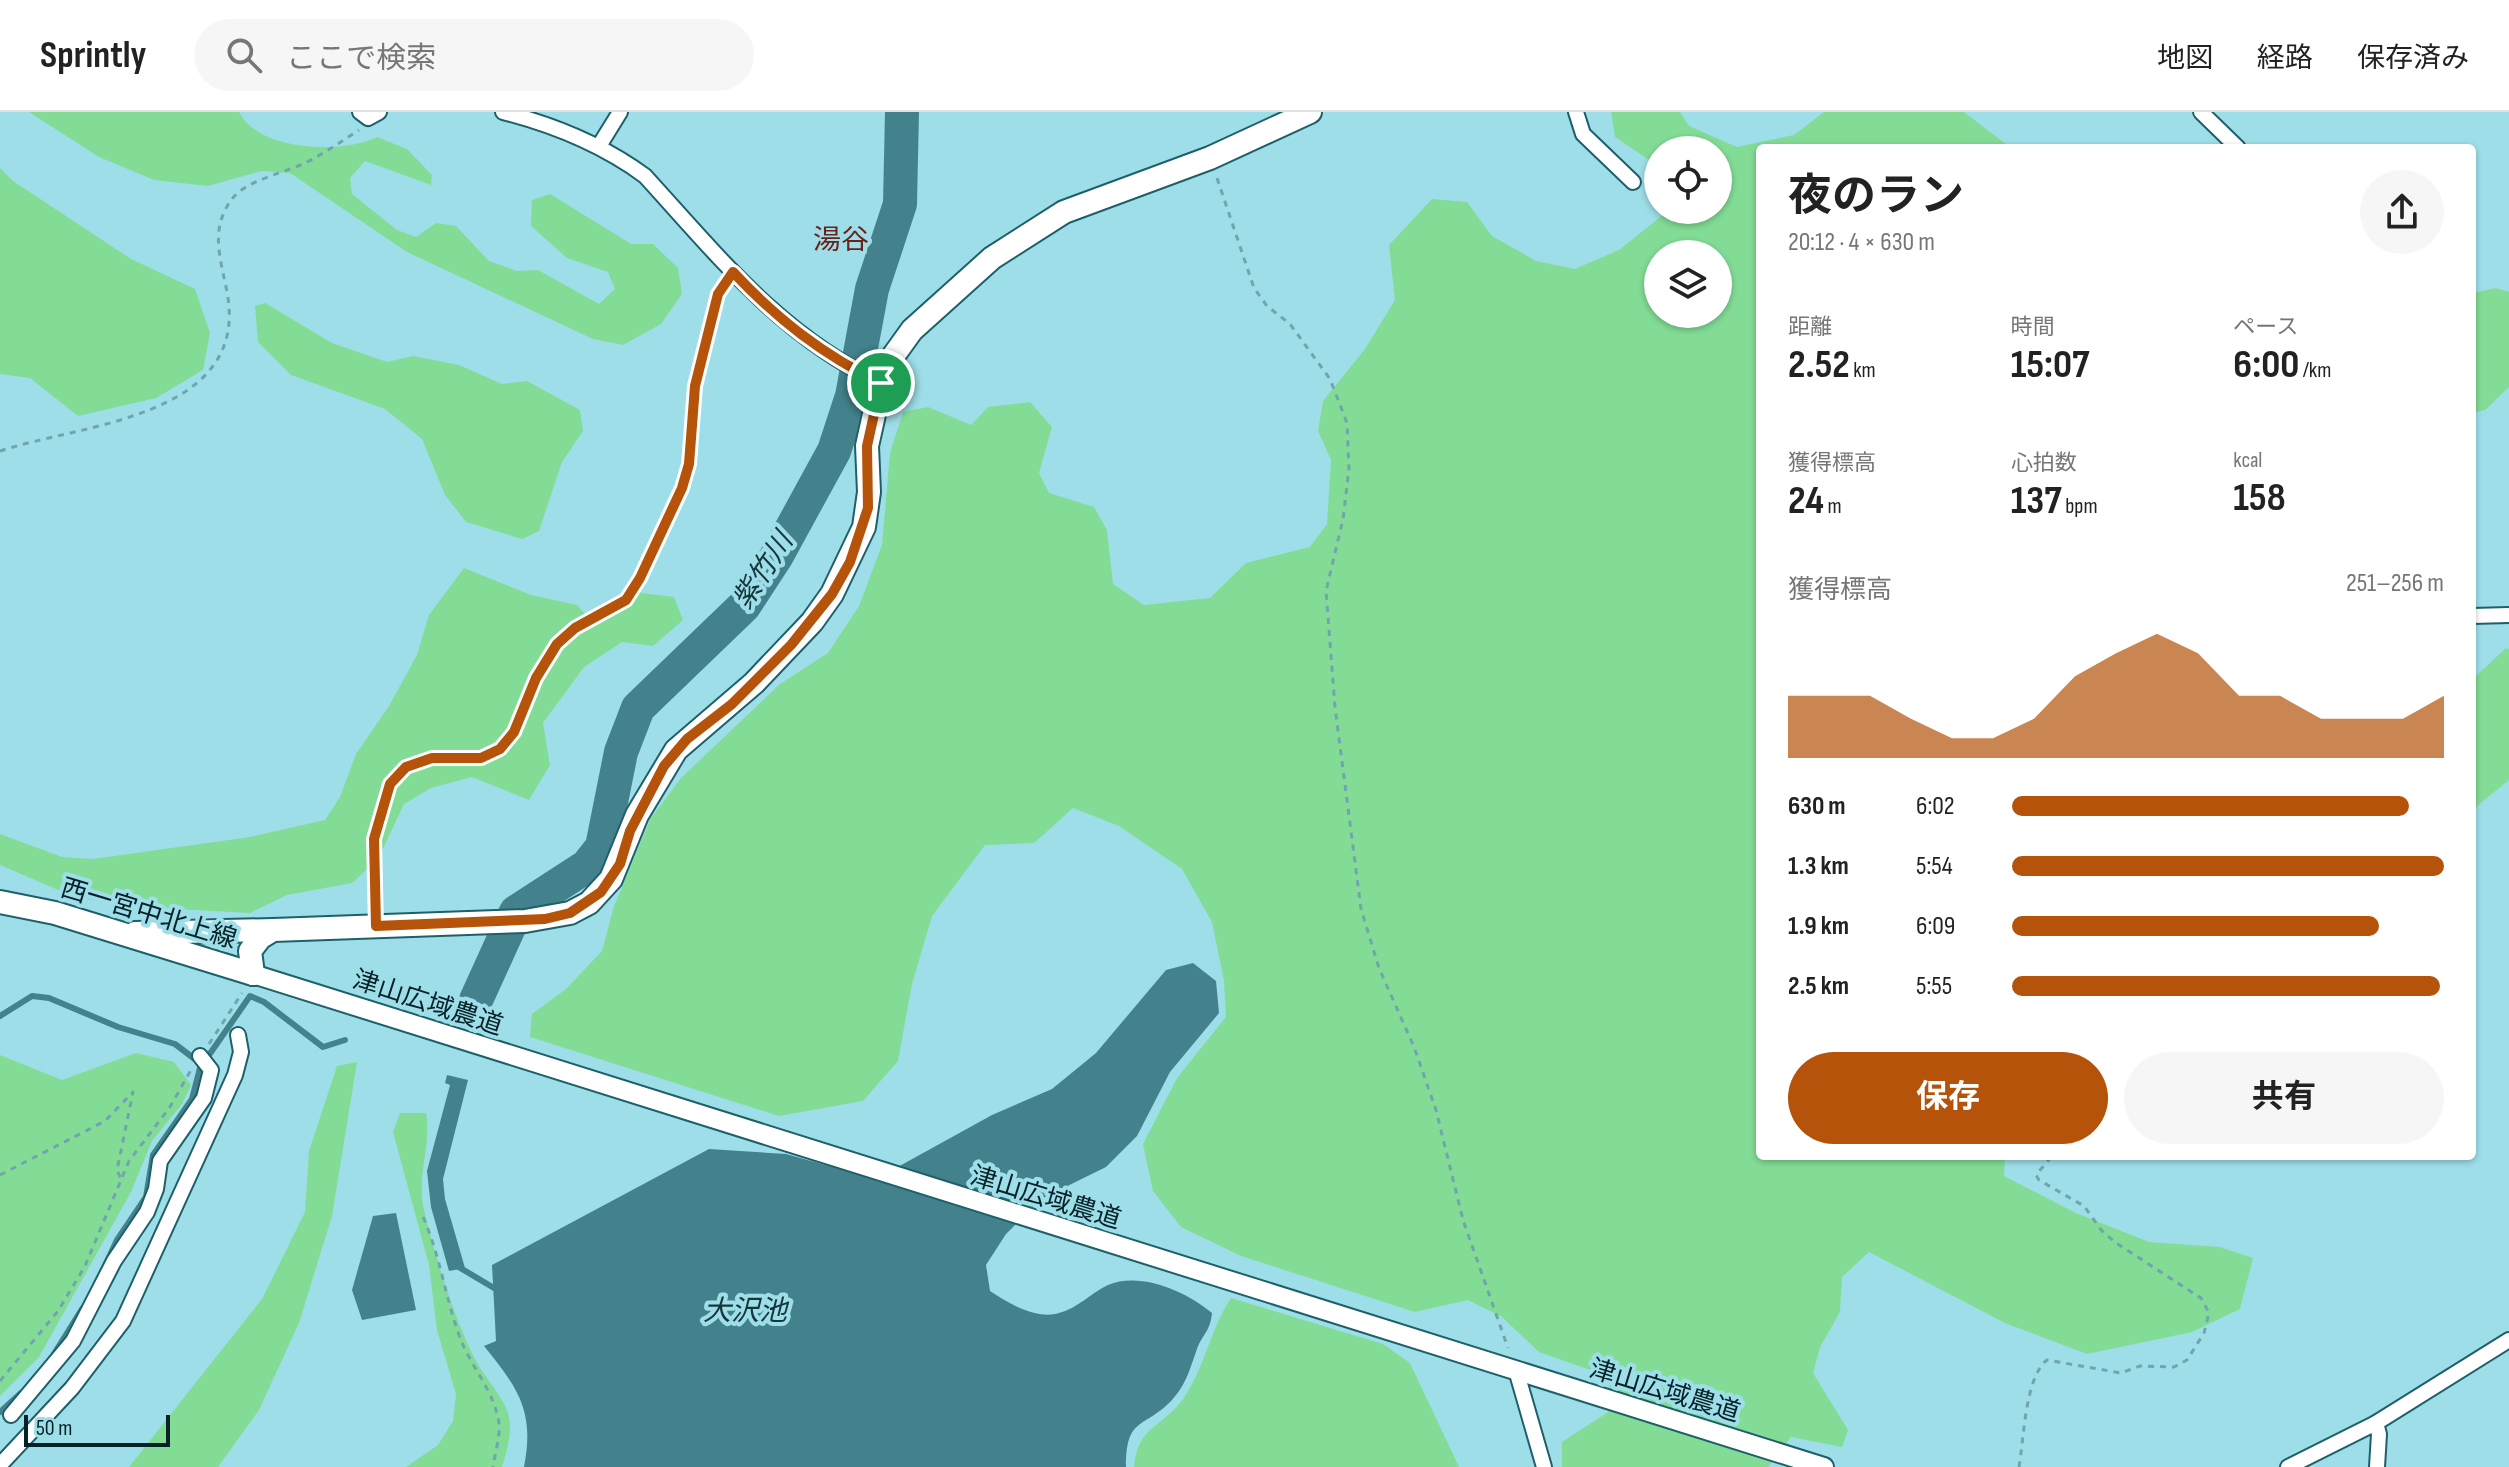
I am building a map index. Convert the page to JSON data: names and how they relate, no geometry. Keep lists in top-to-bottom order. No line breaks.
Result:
{"streets":{"main road":["西一宮中北上線"],"street":["津山広域農道"]},"crossings":[["西一宮中北上線","津山広域農道"]],"districts":["湯谷"],"water":["紫竹川","大沢池"],"scale_bar":"50 m","page":{"header":"Sprintly","search":"ここで検索","nav":["地図","経路","保存済み"],"heading":["夜のラン","20:12 · 4 × 630 m"],"stats":[["距離","2.52 km"],["時間","15:07"],["ペース","6:00 /km"],["獲得標高","24 m"],["心拍数","137 bpm"],["kcal","158"]],"chart":["獲得標高","251–256 m"],"list":[{"name":"630 m","note":"6:02"},{"name":"1.3 km","note":"5:54"},{"name":"1.9 km","note":"6:09"},{"name":"2.5 km","note":"5:55"}],"buttons":["保存","共有"],"scale":"50 m"}}
